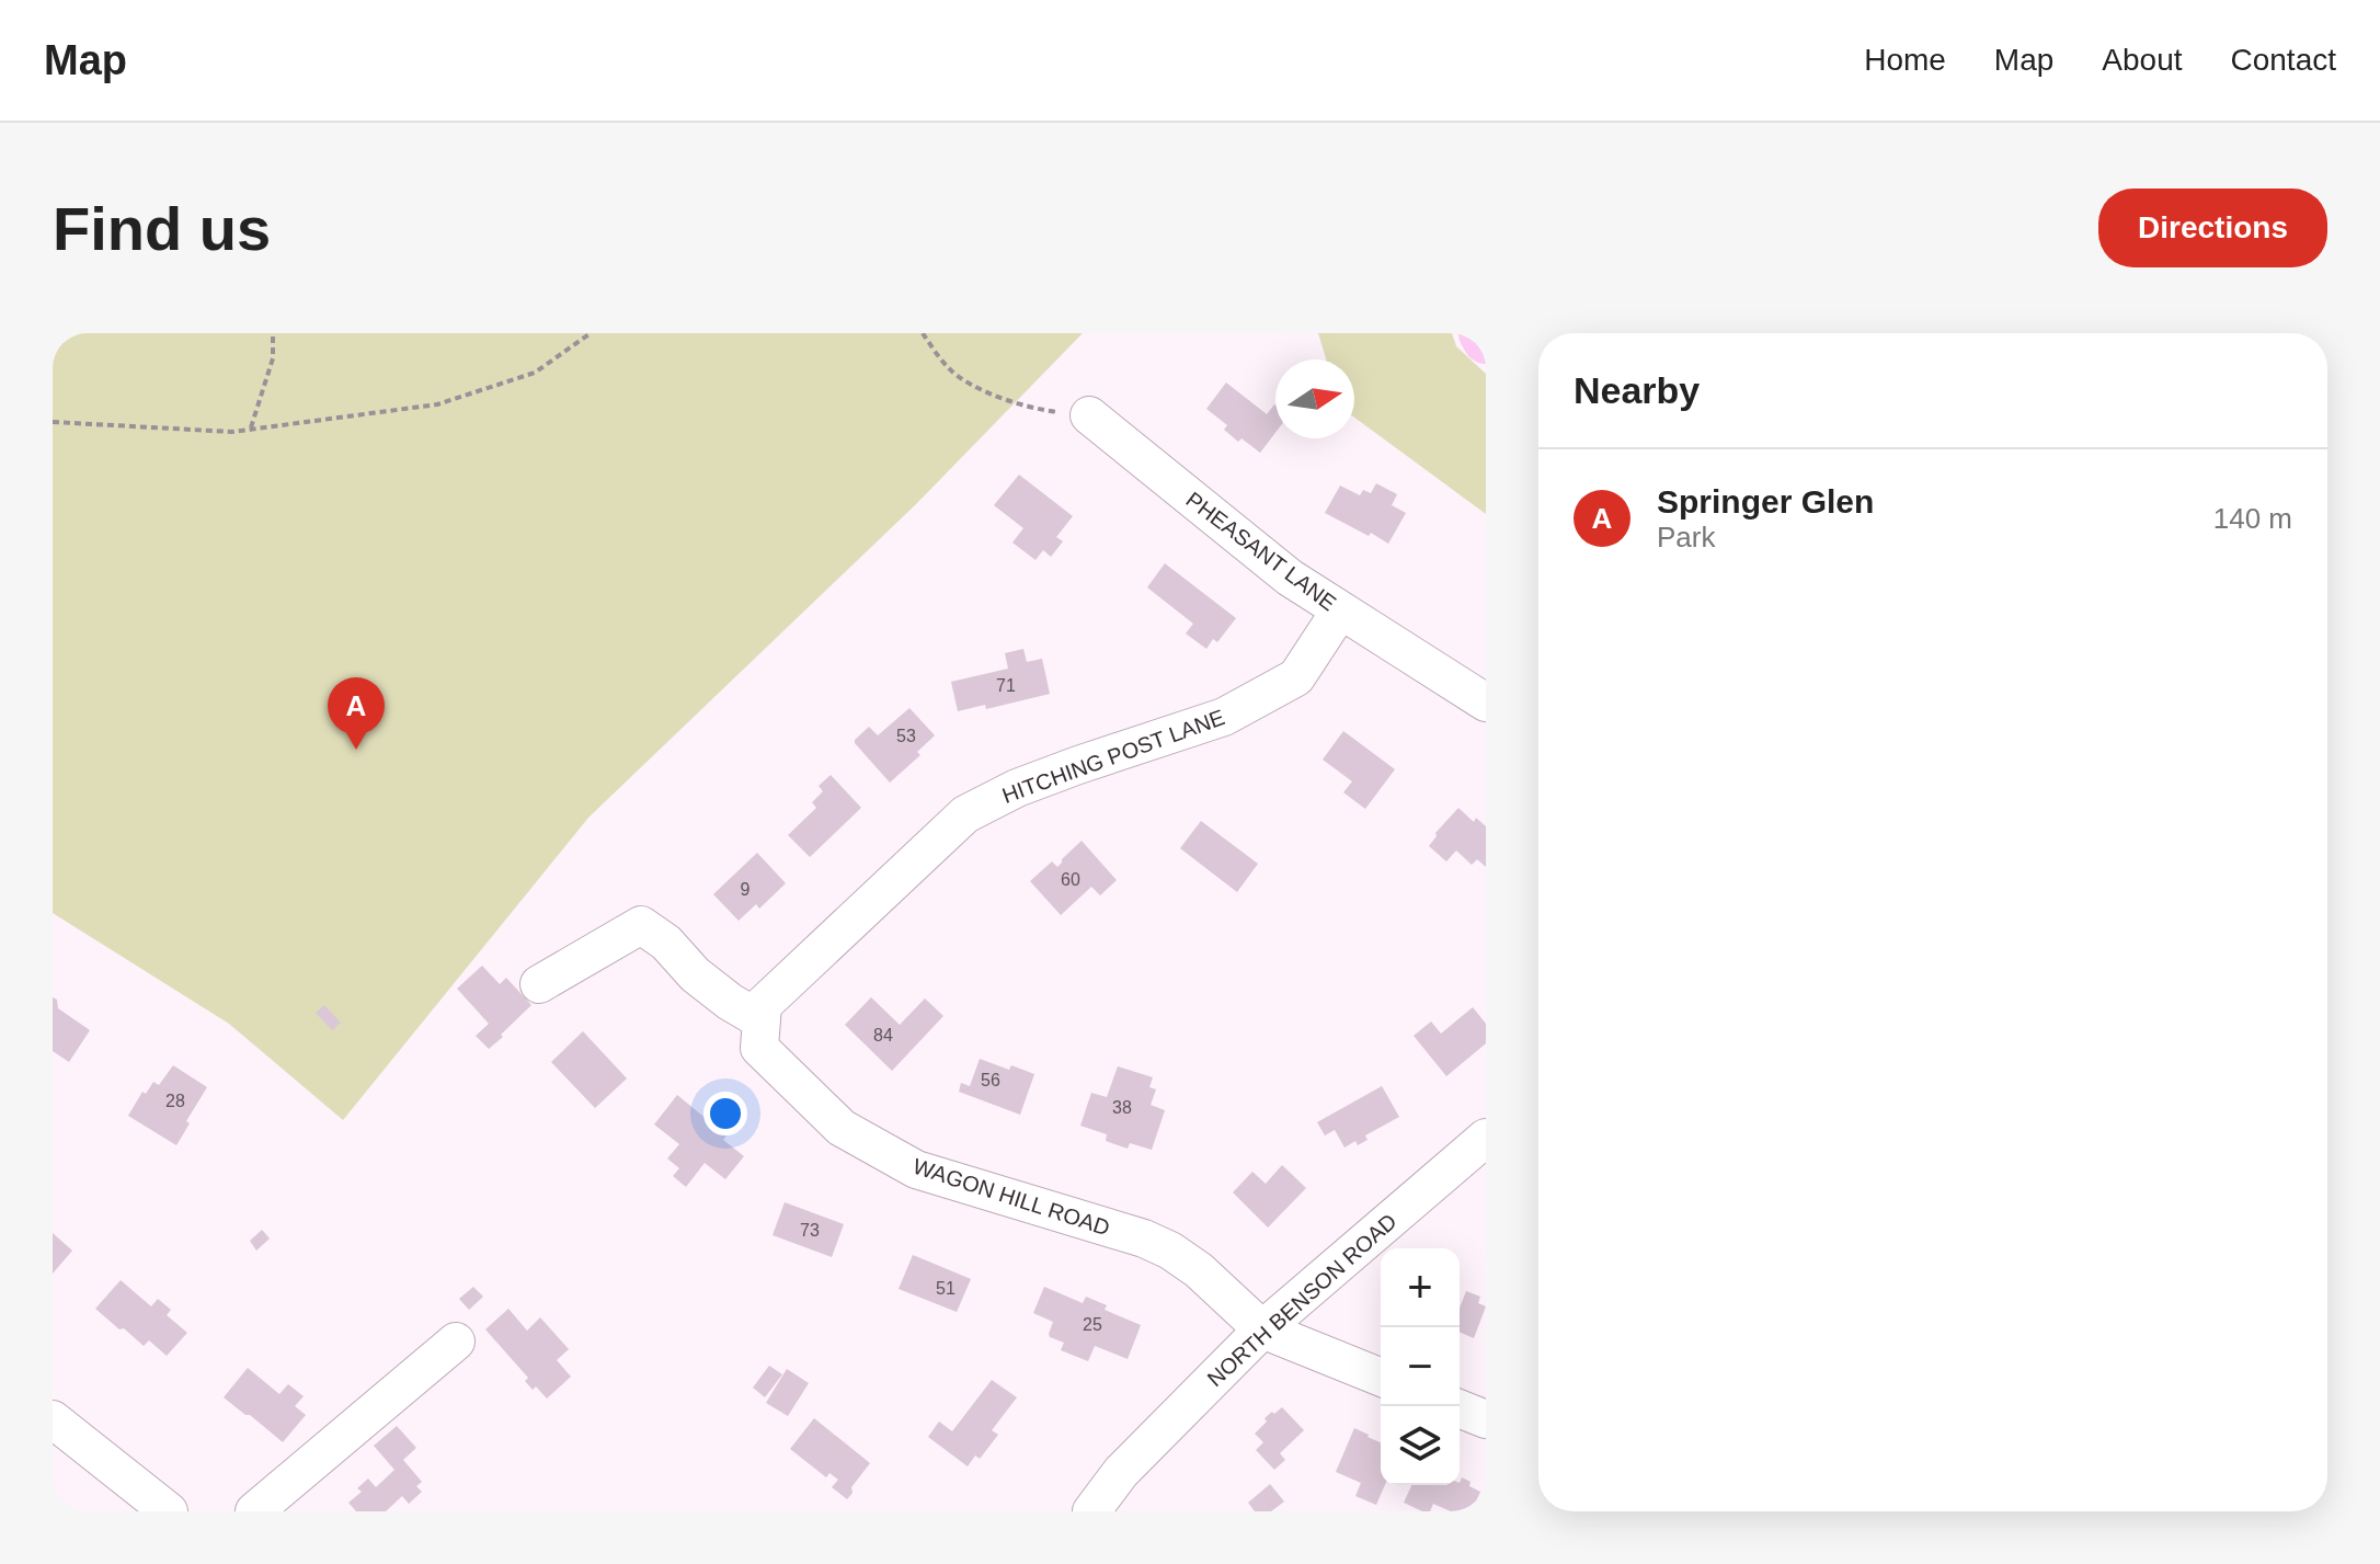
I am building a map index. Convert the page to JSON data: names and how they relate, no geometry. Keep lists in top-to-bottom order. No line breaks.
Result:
{"streets":{"street":["PHEASANT LANE","HITCHING POST LANE","WAGON HILL ROAD","NORTH BENSON ROAD"]},"crossings":[["PHEASANT LANE","HITCHING POST LANE"],["HITCHING POST LANE","WAGON HILL ROAD"],["WAGON HILL ROAD","NORTH BENSON ROAD"]],"house_numbers":["71","53","60","9","84","56","28","38","73","51","25"],"north":"right","page":{"header":"Map","nav":["Home","Map","About","Contact"],"buttons":"Directions","title":"Find us","heading":"Nearby","list":[{"mark":"A","name":"Springer Glen","note":"Park","value":"140 m"}],"pins":"A","map_buttons":["+","−"]}}
